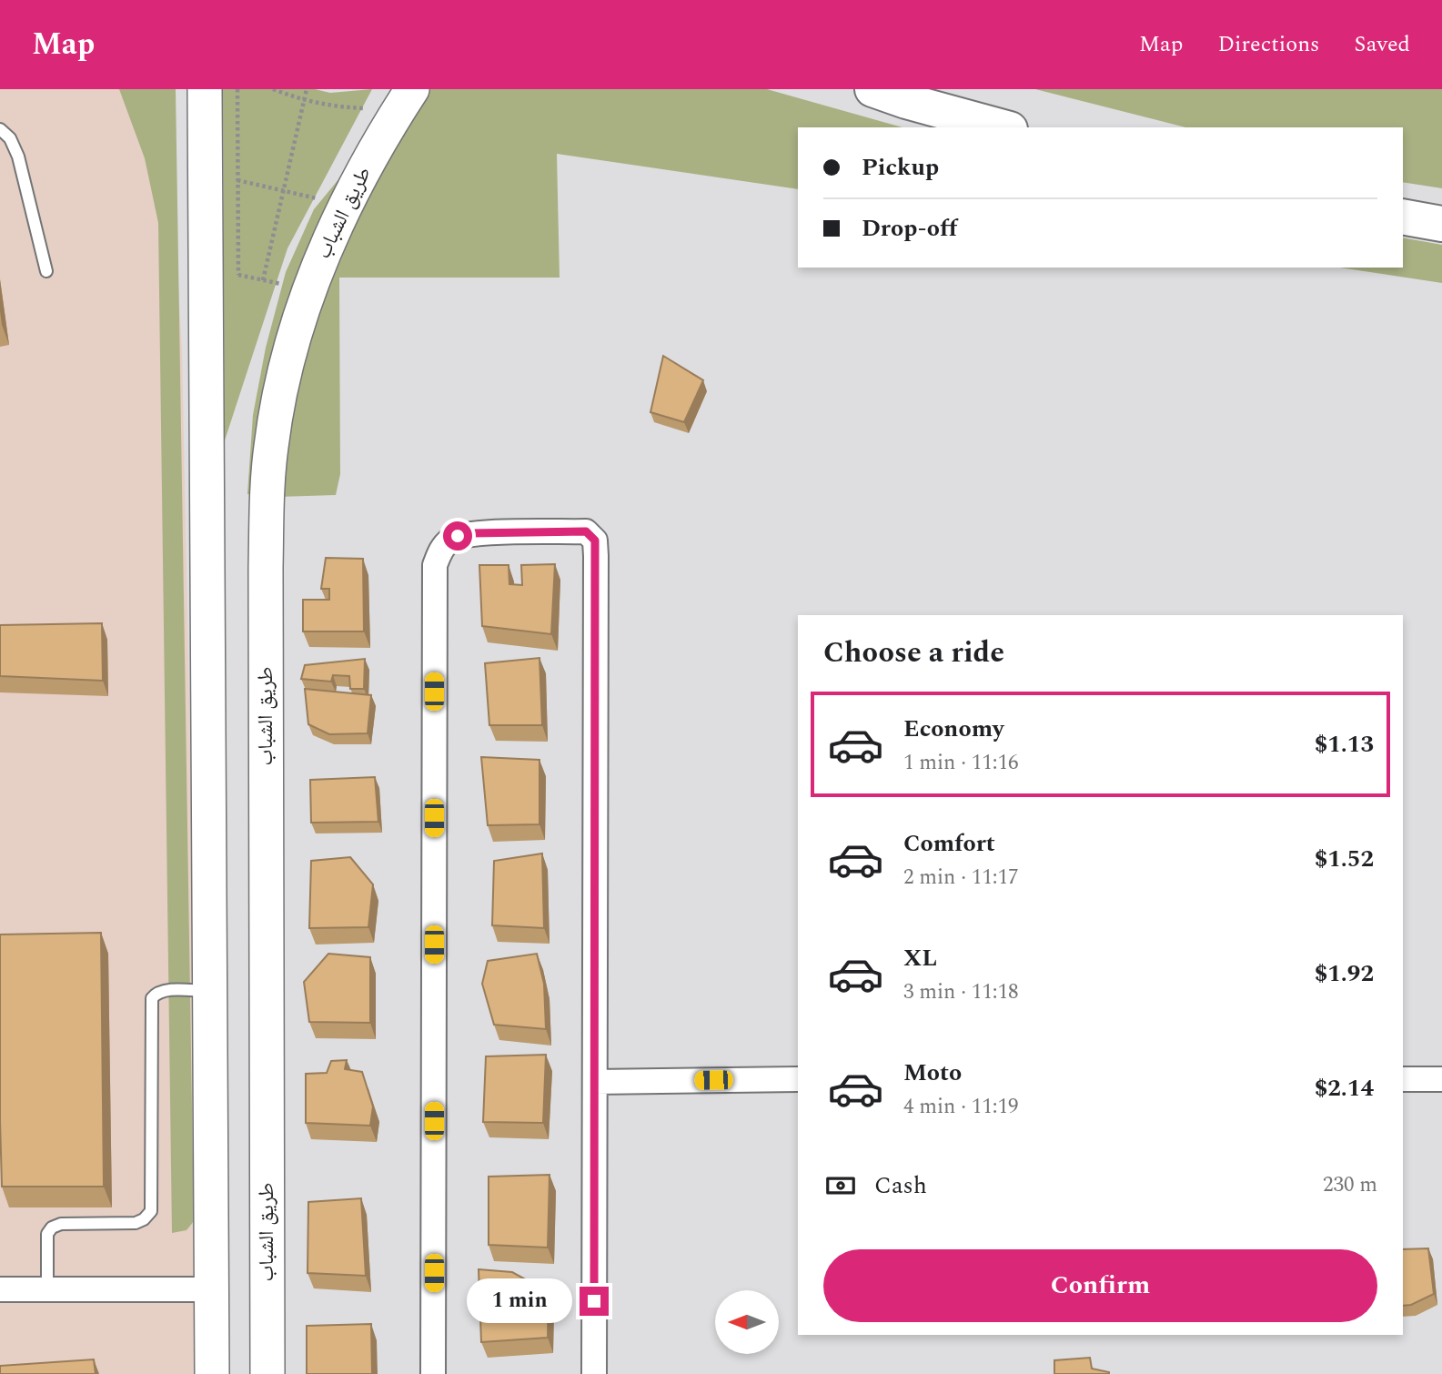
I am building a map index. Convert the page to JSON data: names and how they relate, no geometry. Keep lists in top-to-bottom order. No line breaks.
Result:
{"streets":{"main road":["طريق الشباب"]},"north":"left","page":{"header":"Map","nav":["Map","Directions","Saved"],"banner":["Pickup","Drop-off"],"heading":"Choose a ride","list":[{"name":"Economy","note":"1 min · 11:16","value":"$1.13"},{"name":"Comfort","note":"2 min · 11:17","value":"$1.52"},{"name":"XL","note":"3 min · 11:18","value":"$1.92"},{"name":"Moto","note":"4 min · 11:19","value":"$2.14"}],"pay":["Cash","230 m"],"buttons":"Confirm","bubble":"1 min"}}
